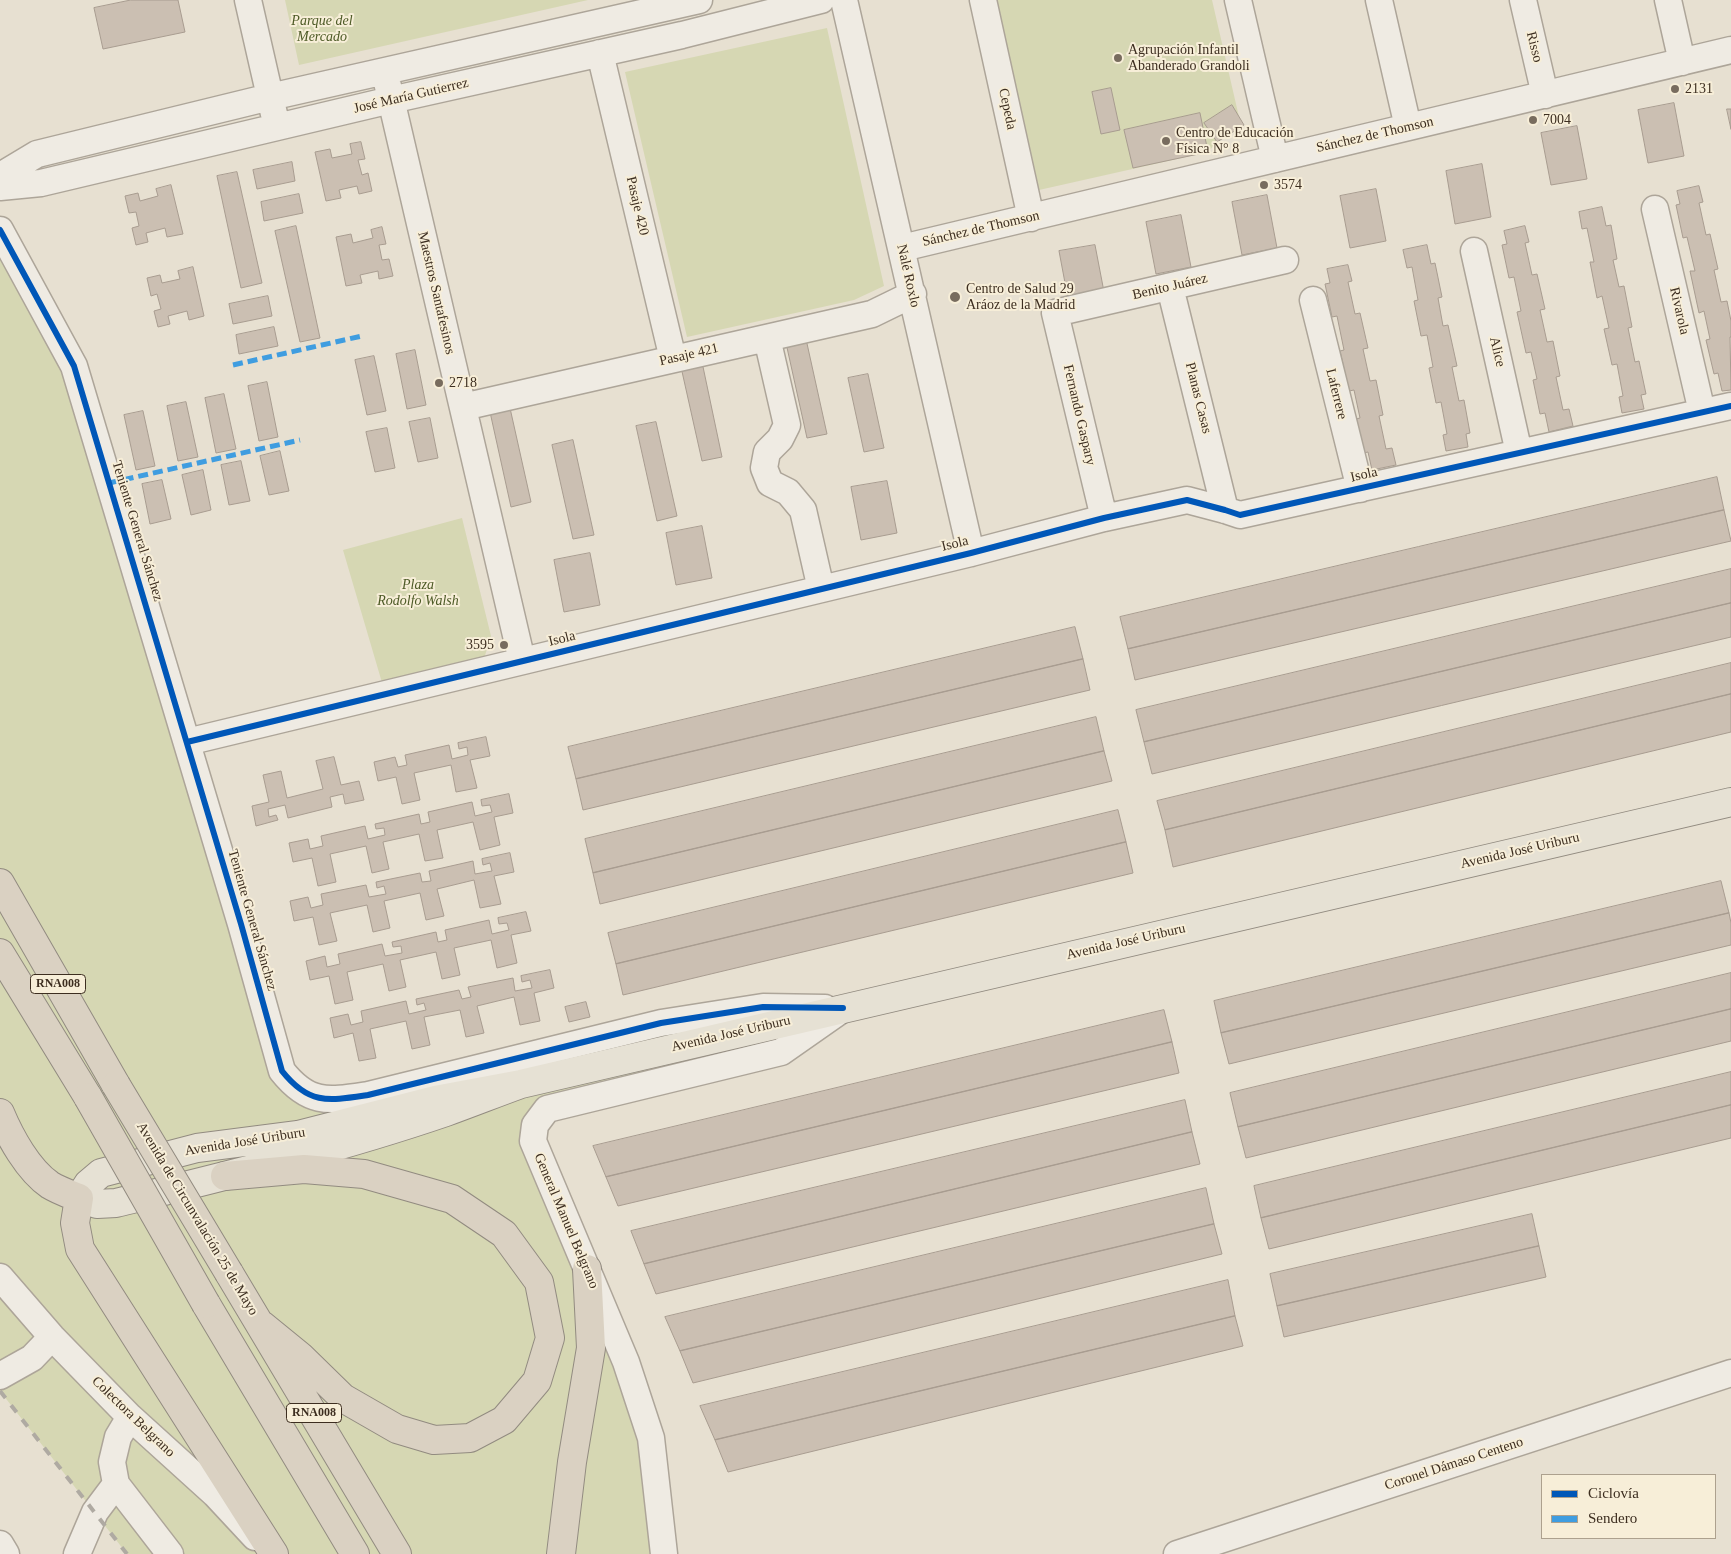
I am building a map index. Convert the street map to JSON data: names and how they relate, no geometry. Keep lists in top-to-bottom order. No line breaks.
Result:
{"streets":{"highway":["RNA008","Avenida de Circunvalación 25 de Mayo"],"main road":["Avenida José Uriburu"],"street":["Risso","José María Gutierrez","Cepeda","Sánchez de Thomson","Pasaje 420","Nalé Roxlo","Benito Juárez","Maestros Santafesinos","Rivarola","Alice","Pasaje 421","Laferrere","Planas Casas","Fernando Gaspary","Isola","Teniente General Sánchez","General Manuel Belgrano","Colectora Belgrano","Coronel Dámaso Centeno"]},"crossings":[["Risso","Sánchez de Thomson"],["José María Gutierrez","Pasaje 420"],["José María Gutierrez","Maestros Santafesinos"],["Cepeda","Sánchez de Thomson"],["Sánchez de Thomson","Nalé Roxlo"],["Pasaje 420","Pasaje 421"],["Nalé Roxlo","Pasaje 421"],["Nalé Roxlo","Isola"],["Benito Juárez","Planas Casas"],["Benito Juárez","Fernando Gaspary"],["Maestros Santafesinos","Pasaje 421"],["Maestros Santafesinos","Isola"],["Rivarola","Isola"],["Alice","Isola"],["Laferrere","Isola"],["Planas Casas","Isola"],["Fernando Gaspary","Isola"],["Isola","Teniente General Sánchez"],["Teniente General Sánchez","Avenida José Uriburu"],["Teniente General Sánchez","General Manuel Belgrano"],["Avenida José Uriburu","General Manuel Belgrano"]],"parks":["Parque del Mercado","Plaza Rodolfo Walsh"],"places":["Agrupación Infantil Abanderado Grandoli","2131","7004","Centro de Educación Física N° 8","3574","Centro de Salud 29 Aráoz de la Madrid","2718","3595"],"legend":["Ciclovía","Sendero"]}
